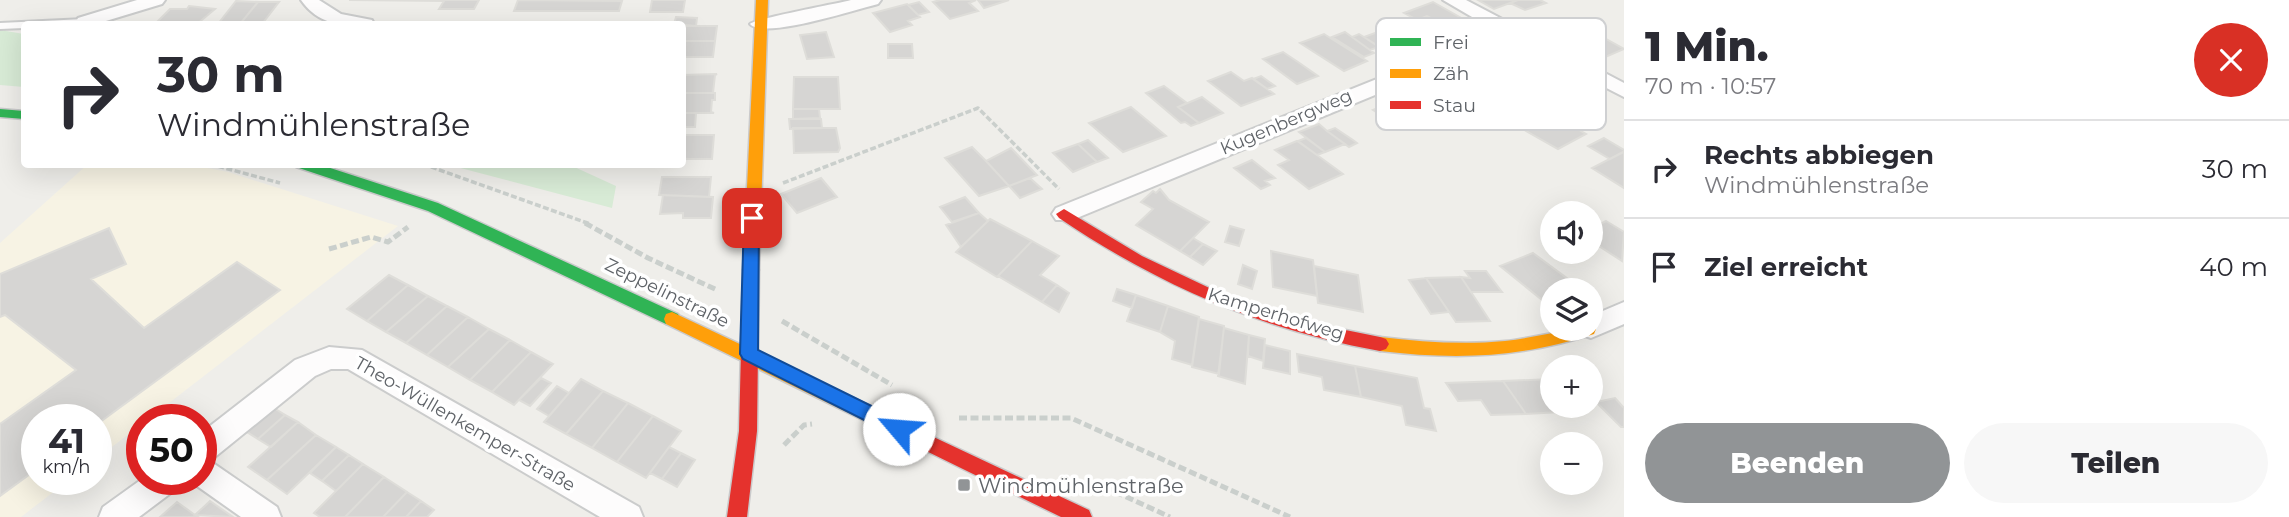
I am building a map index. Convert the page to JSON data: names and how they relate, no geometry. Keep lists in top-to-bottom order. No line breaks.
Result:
{"streets":{"street":["Kugenbergweg","Zeppelinstraße","Kamperhofweg","Theo-Wüllenkemper-Straße"]},"crossings":[["Kugenbergweg","Kamperhofweg"]],"places":{"transit":["Windmühlenstraße"]},"legend":["Frei","Zäh","Stau"],"page":{"heading":["1 Min.","70 m · 10:57"],"turn":["30 m","Windmühlenstraße"],"list":[{"name":"Rechts abbiegen","note":"Windmühlenstraße","value":"30 m"},{"name":"Ziel erreicht","value":"40 m"}],"map_buttons":["+","−"],"speed":"41 km/h","limit":"50","buttons":["Beenden","Teilen"]}}
